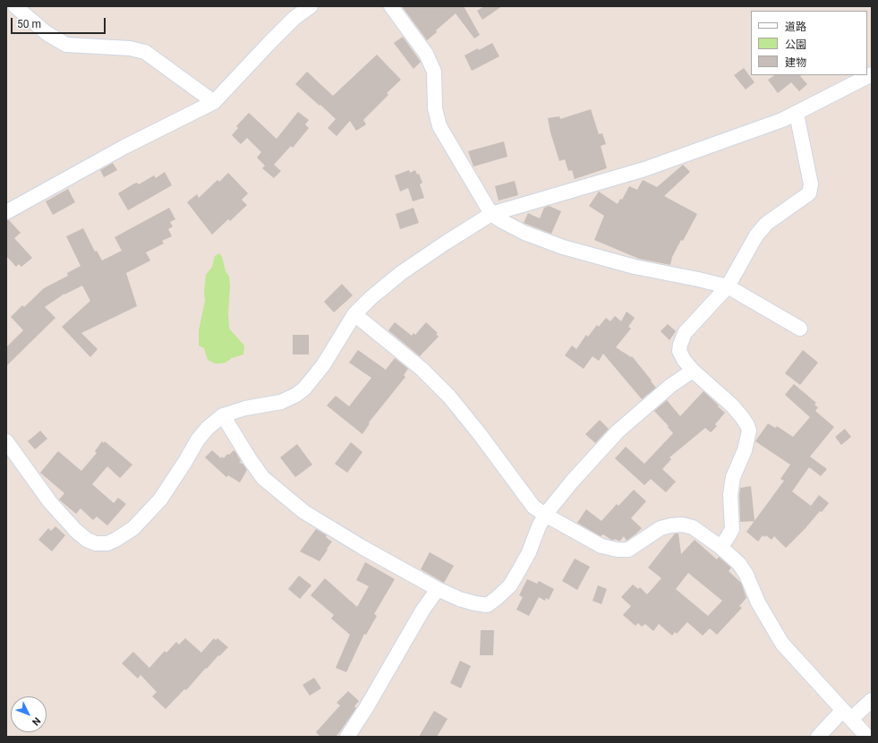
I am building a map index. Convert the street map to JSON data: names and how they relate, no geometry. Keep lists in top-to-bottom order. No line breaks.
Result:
{"legend":["道路","公園","建物"],"scale_bar":"50 m","north":"bottom right"}
